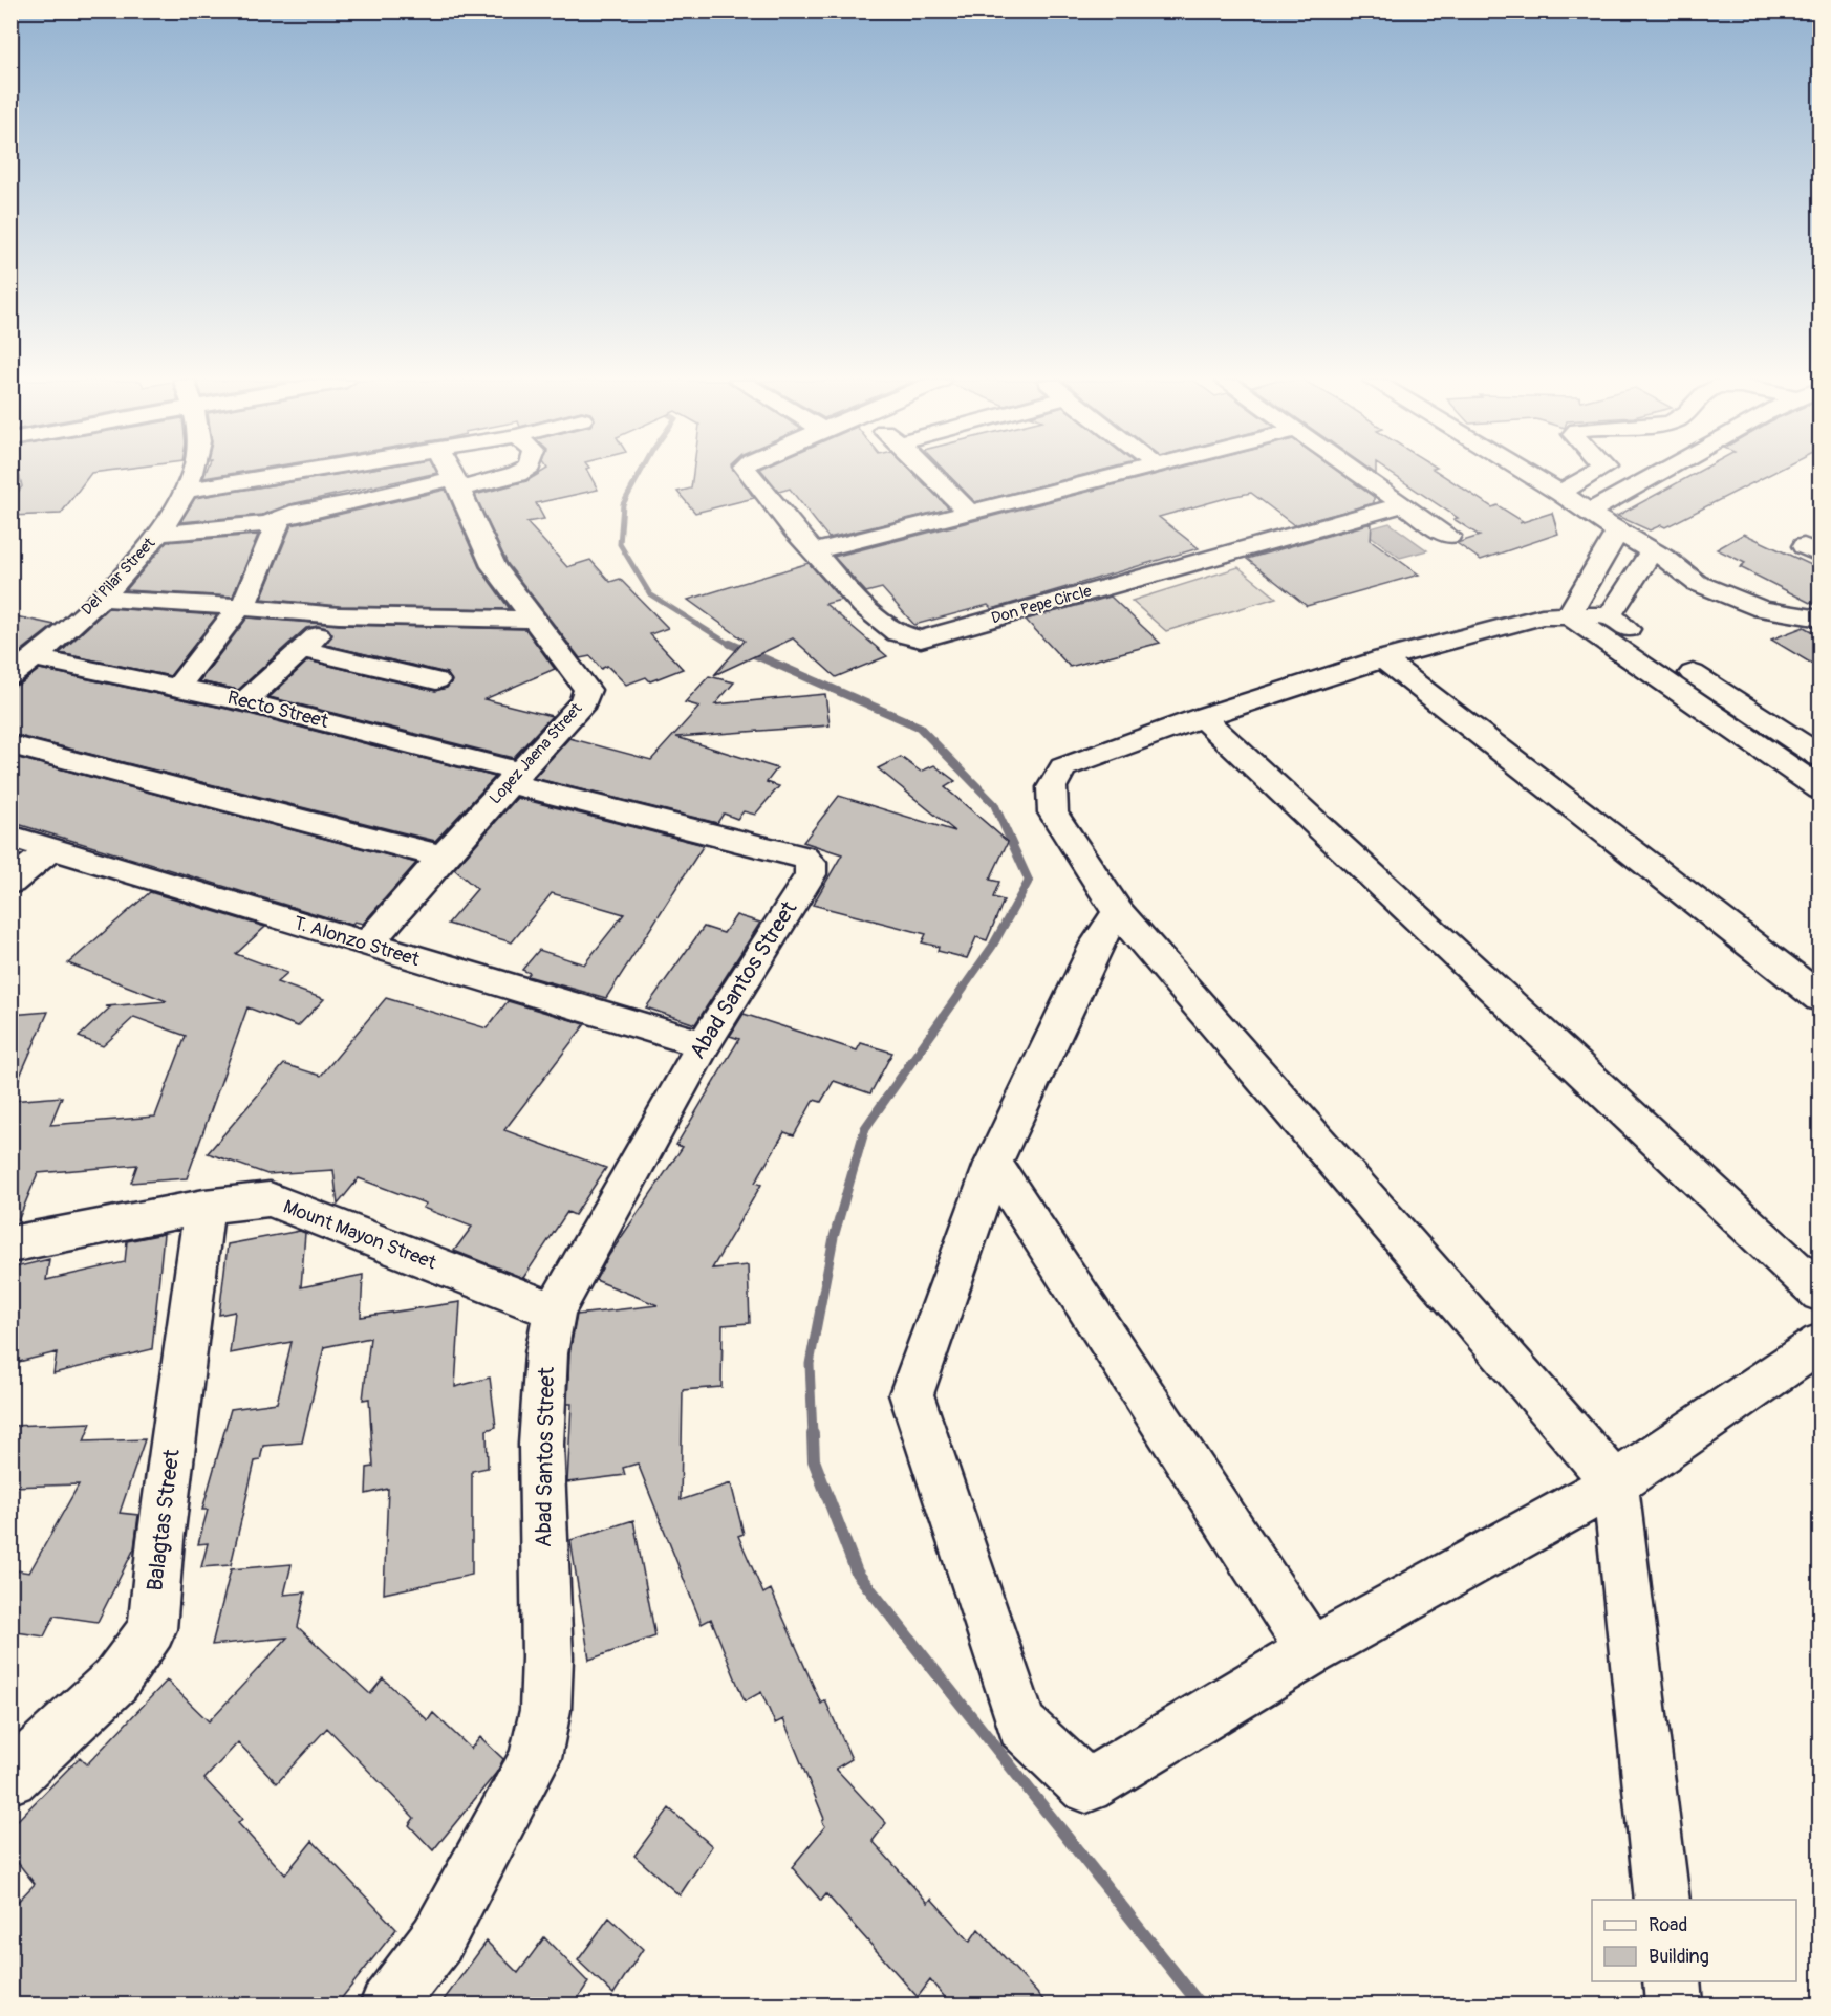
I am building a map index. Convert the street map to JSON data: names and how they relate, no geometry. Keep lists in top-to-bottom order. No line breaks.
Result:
{"streets":{"street":["Del Pilar Street","Don Pepe Circle","Recto Street","Lopez Jaena Street","T. Alonzo Street","Abad Santos Street","Mount Mayon Street","Balagtas Street"]},"crossings":[["Del Pilar Street","Recto Street"],["Recto Street","Lopez Jaena Street"],["Recto Street","Abad Santos Street"],["Lopez Jaena Street","T. Alonzo Street"],["T. Alonzo Street","Abad Santos Street"],["Abad Santos Street","Mount Mayon Street"],["Mount Mayon Street","Balagtas Street"]],"legend":["Road","Building"]}
